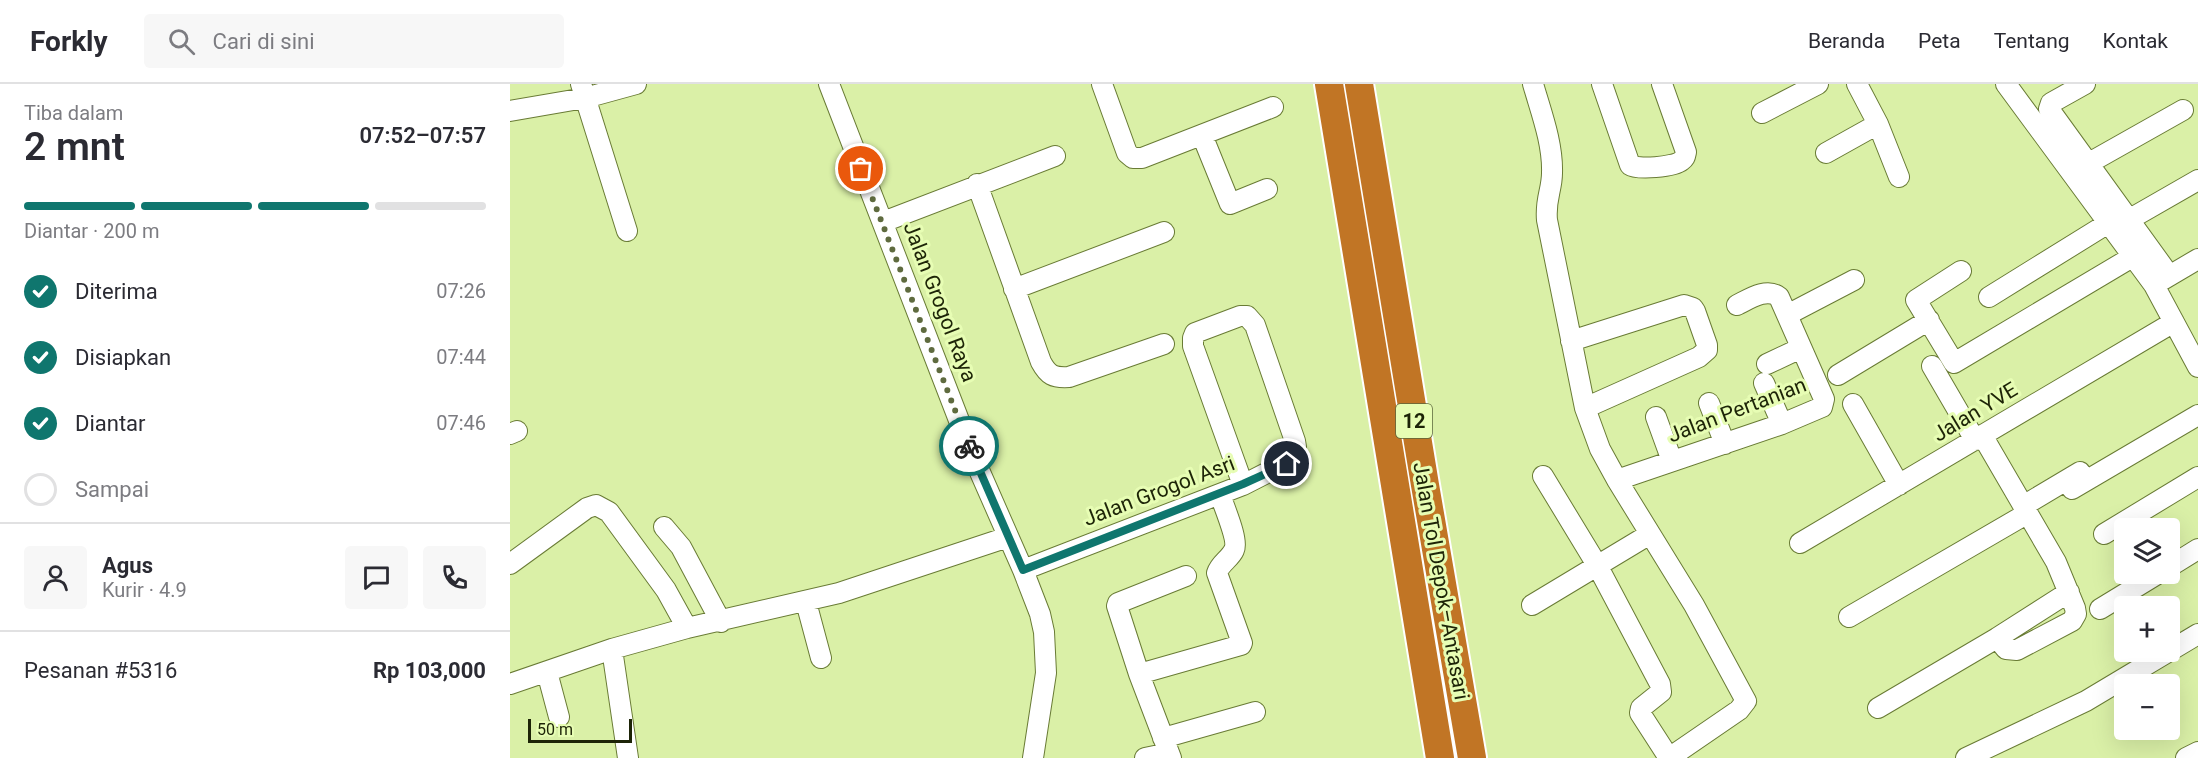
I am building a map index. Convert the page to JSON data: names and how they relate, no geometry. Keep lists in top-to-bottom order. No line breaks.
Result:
{"streets":{"highway":["12","Jalan Tol Depok–Antasari"],"street":["Jalan Grogol Raya","Jalan Pertanian","Jalan YVE","Jalan Grogol Asri"]},"crossings":[["Jalan Grogol Raya","Jalan Grogol Asri"]],"scale_bar":"50 m","page":{"header":"Forkly","search":"Cari di sini","nav":["Beranda","Peta","Tentang","Kontak"],"heading":["2 mnt","Tiba dalam","07:52–07:57"],"panel":["Agus","Kurir · 4.9","Pesanan #5316","Rp 103,000"],"bar":"Diantar · 200 m","list":[["Diterima","07:26"],["Disiapkan","07:44"],["Diantar","07:46"],"Sampai"],"map_buttons":["+","−"],"scale":"50 m"}}
